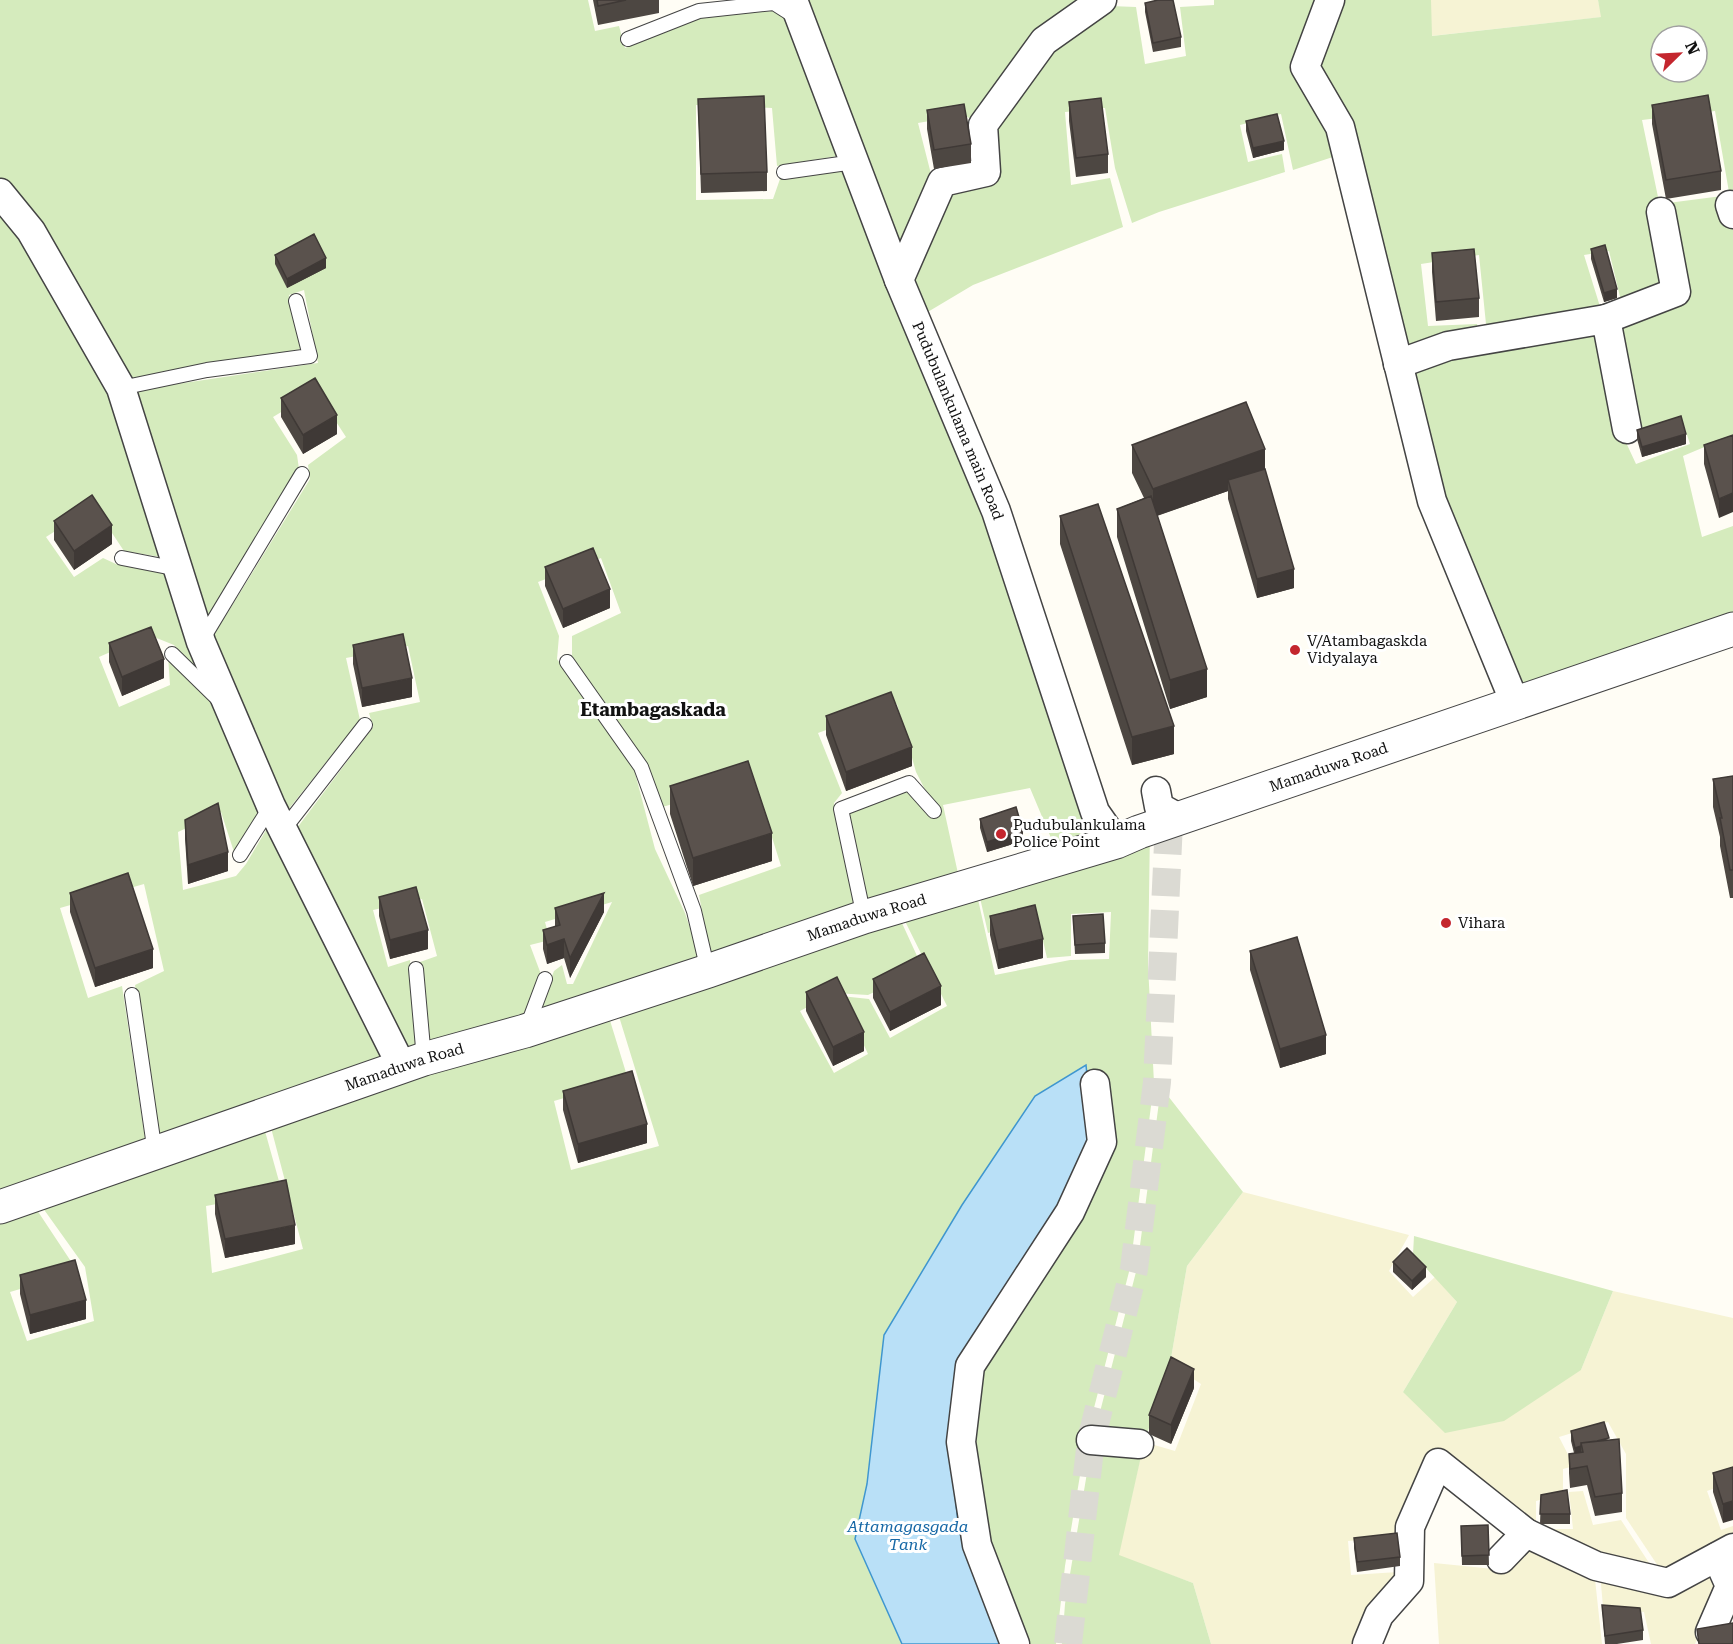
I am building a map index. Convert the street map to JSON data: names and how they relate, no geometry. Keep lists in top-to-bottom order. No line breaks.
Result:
{"streets":{"street":["Pudubulankulama main Road","Mamaduwa Road"]},"crossings":[["Pudubulankulama main Road","Mamaduwa Road"]],"districts":["Etambagaskada"],"water":["Attamagasgada Tank"],"places":["V/Atambagaskda Vidyalaya","Pudubulankulama Police Point","Vihara"],"north":"top right"}
